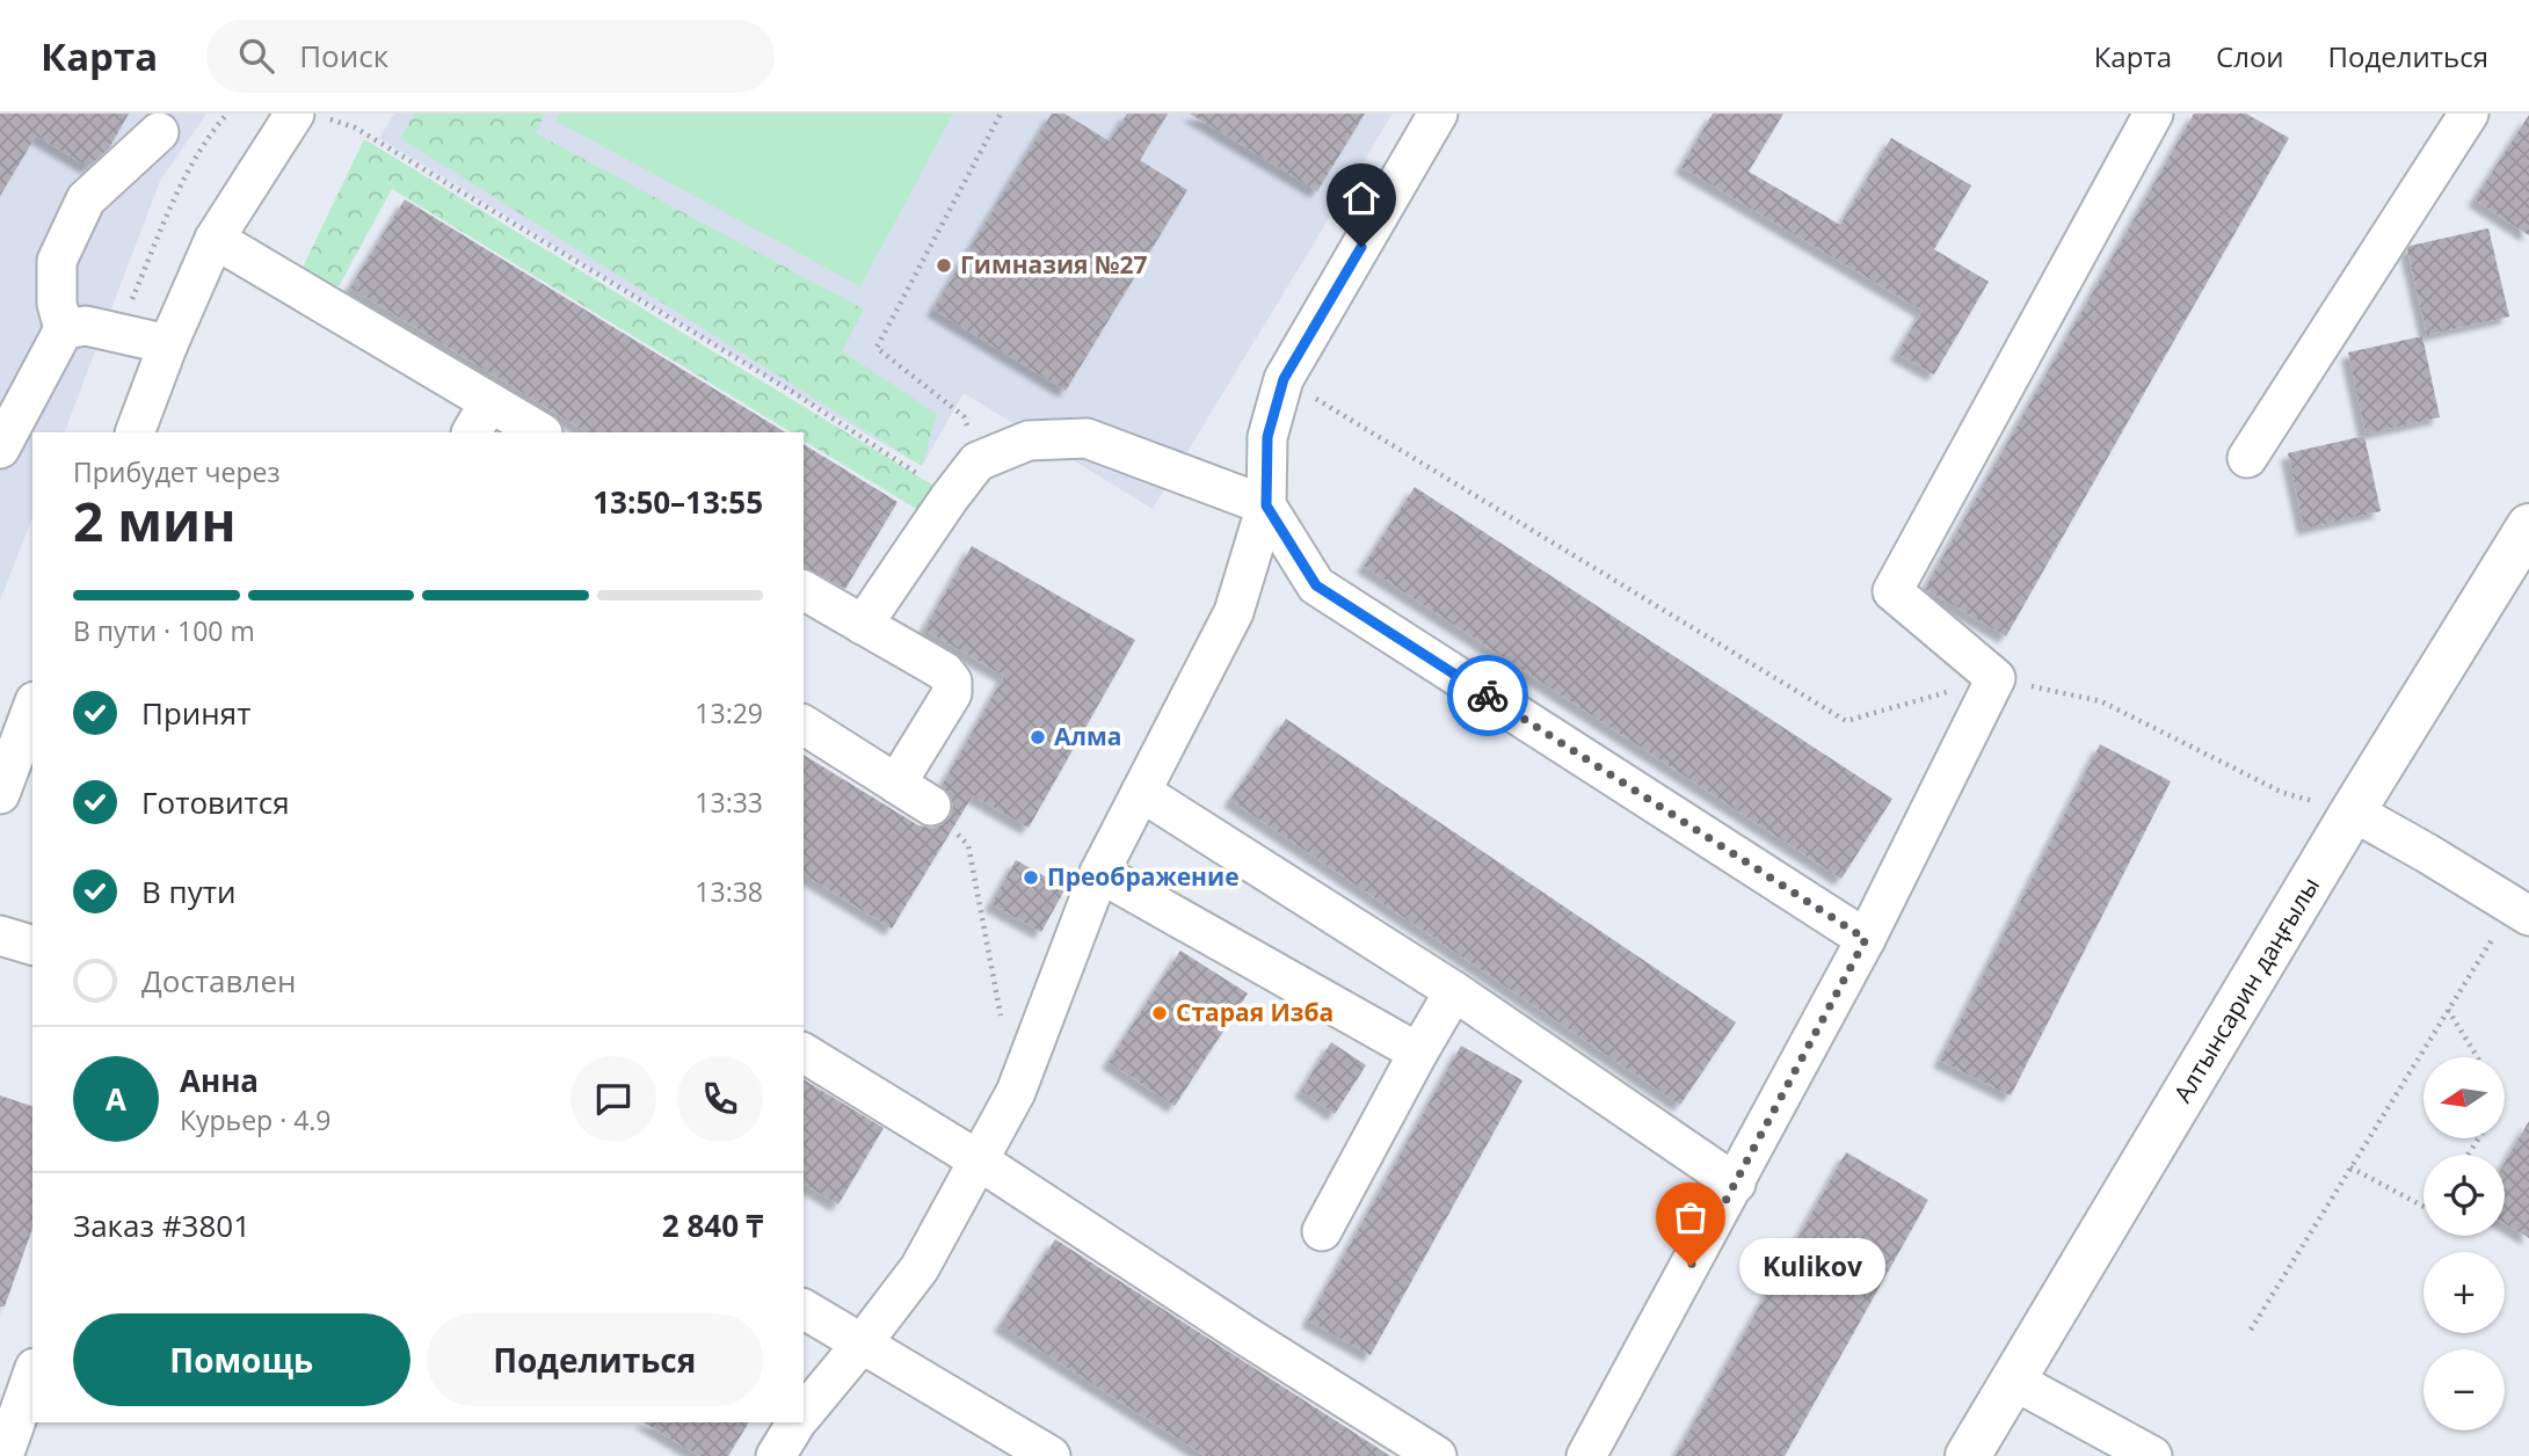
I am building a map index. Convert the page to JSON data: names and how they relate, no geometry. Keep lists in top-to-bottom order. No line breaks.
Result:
{"streets":{"main road":["Алтынсарин даңғылы"]},"places":["Гимназия №27","Алма","Преображение","Старая Изба","Kulikov"],"north":"left","page":{"header":"Карта","search":"Поиск","nav":["Карта","Слои","Поделиться"],"heading":["2 мин","Прибудет через","13:50–13:55"],"panel":["Анна","Курьер · 4.9","Заказ #3801","2 840 ₸"],"bar":"В пути · 100 m","list":[["Принят","13:29"],["Готовится","13:33"],["В пути","13:38"],"Доставлен"],"round":"А","map_buttons":["+","−"],"bubble":"Kulikov","buttons":["Помощь","Поделиться"]}}
